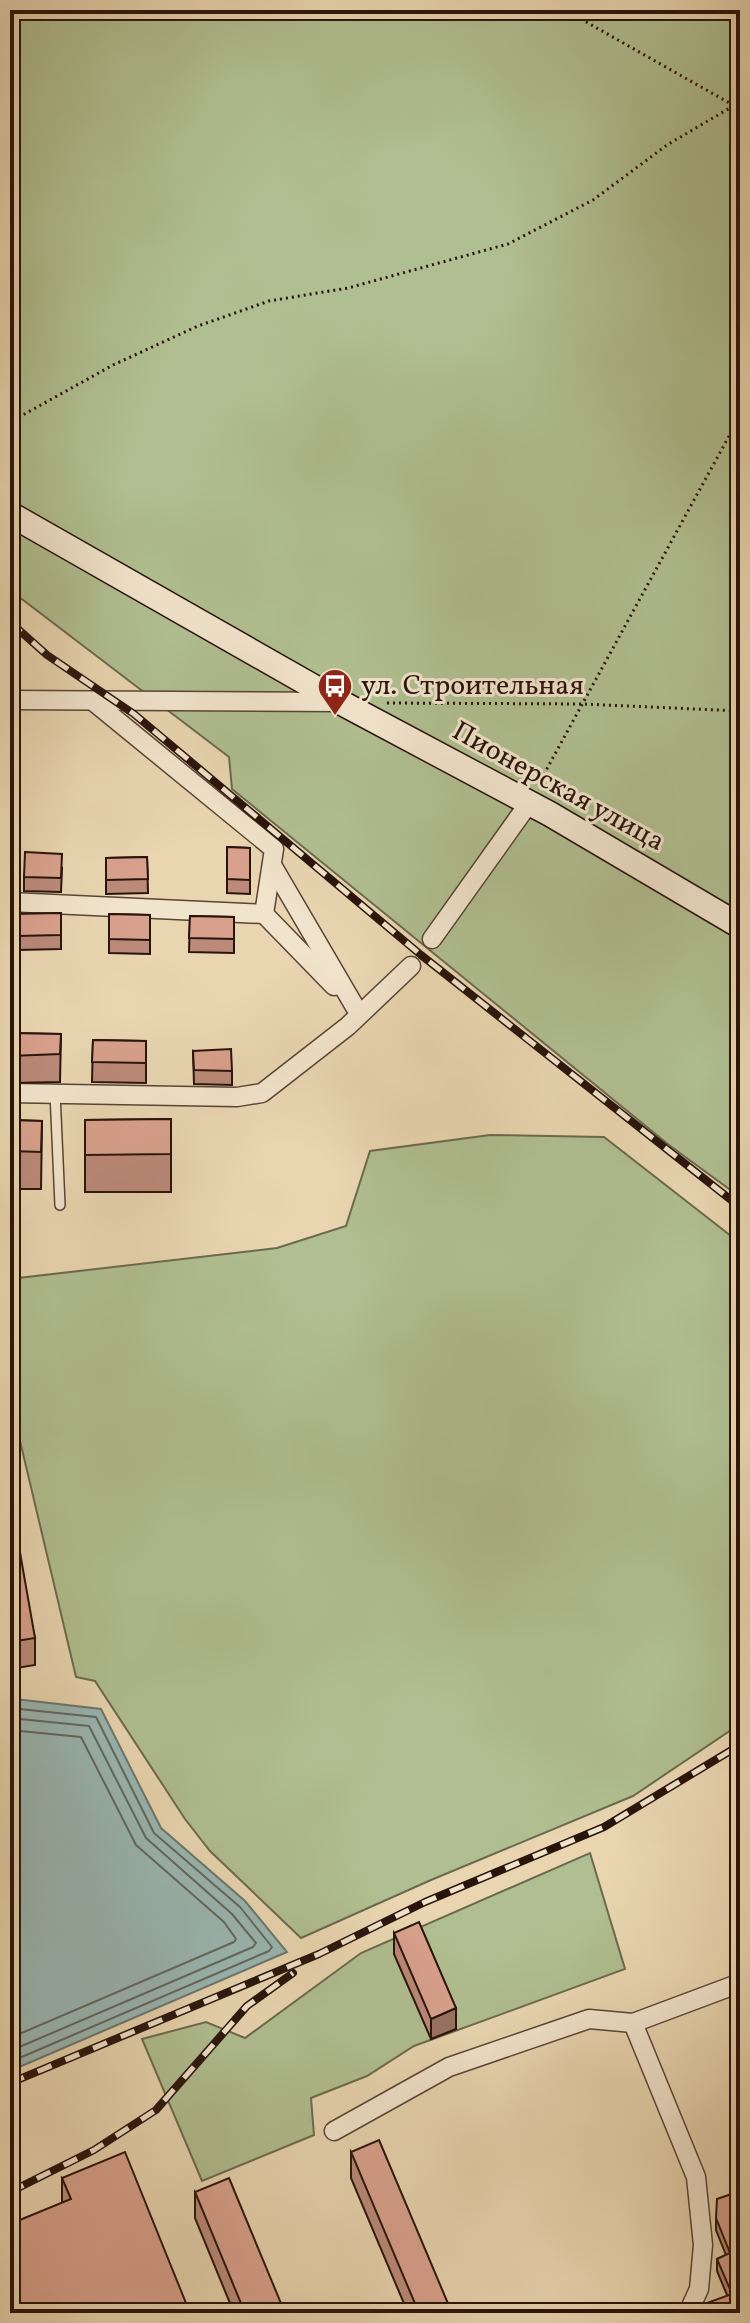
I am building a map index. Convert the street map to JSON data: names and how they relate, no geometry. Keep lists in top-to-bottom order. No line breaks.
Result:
{"streets":{"street":["Пионерская улица"]},"places":{"bus stop":["ул. Строительная"]}}
